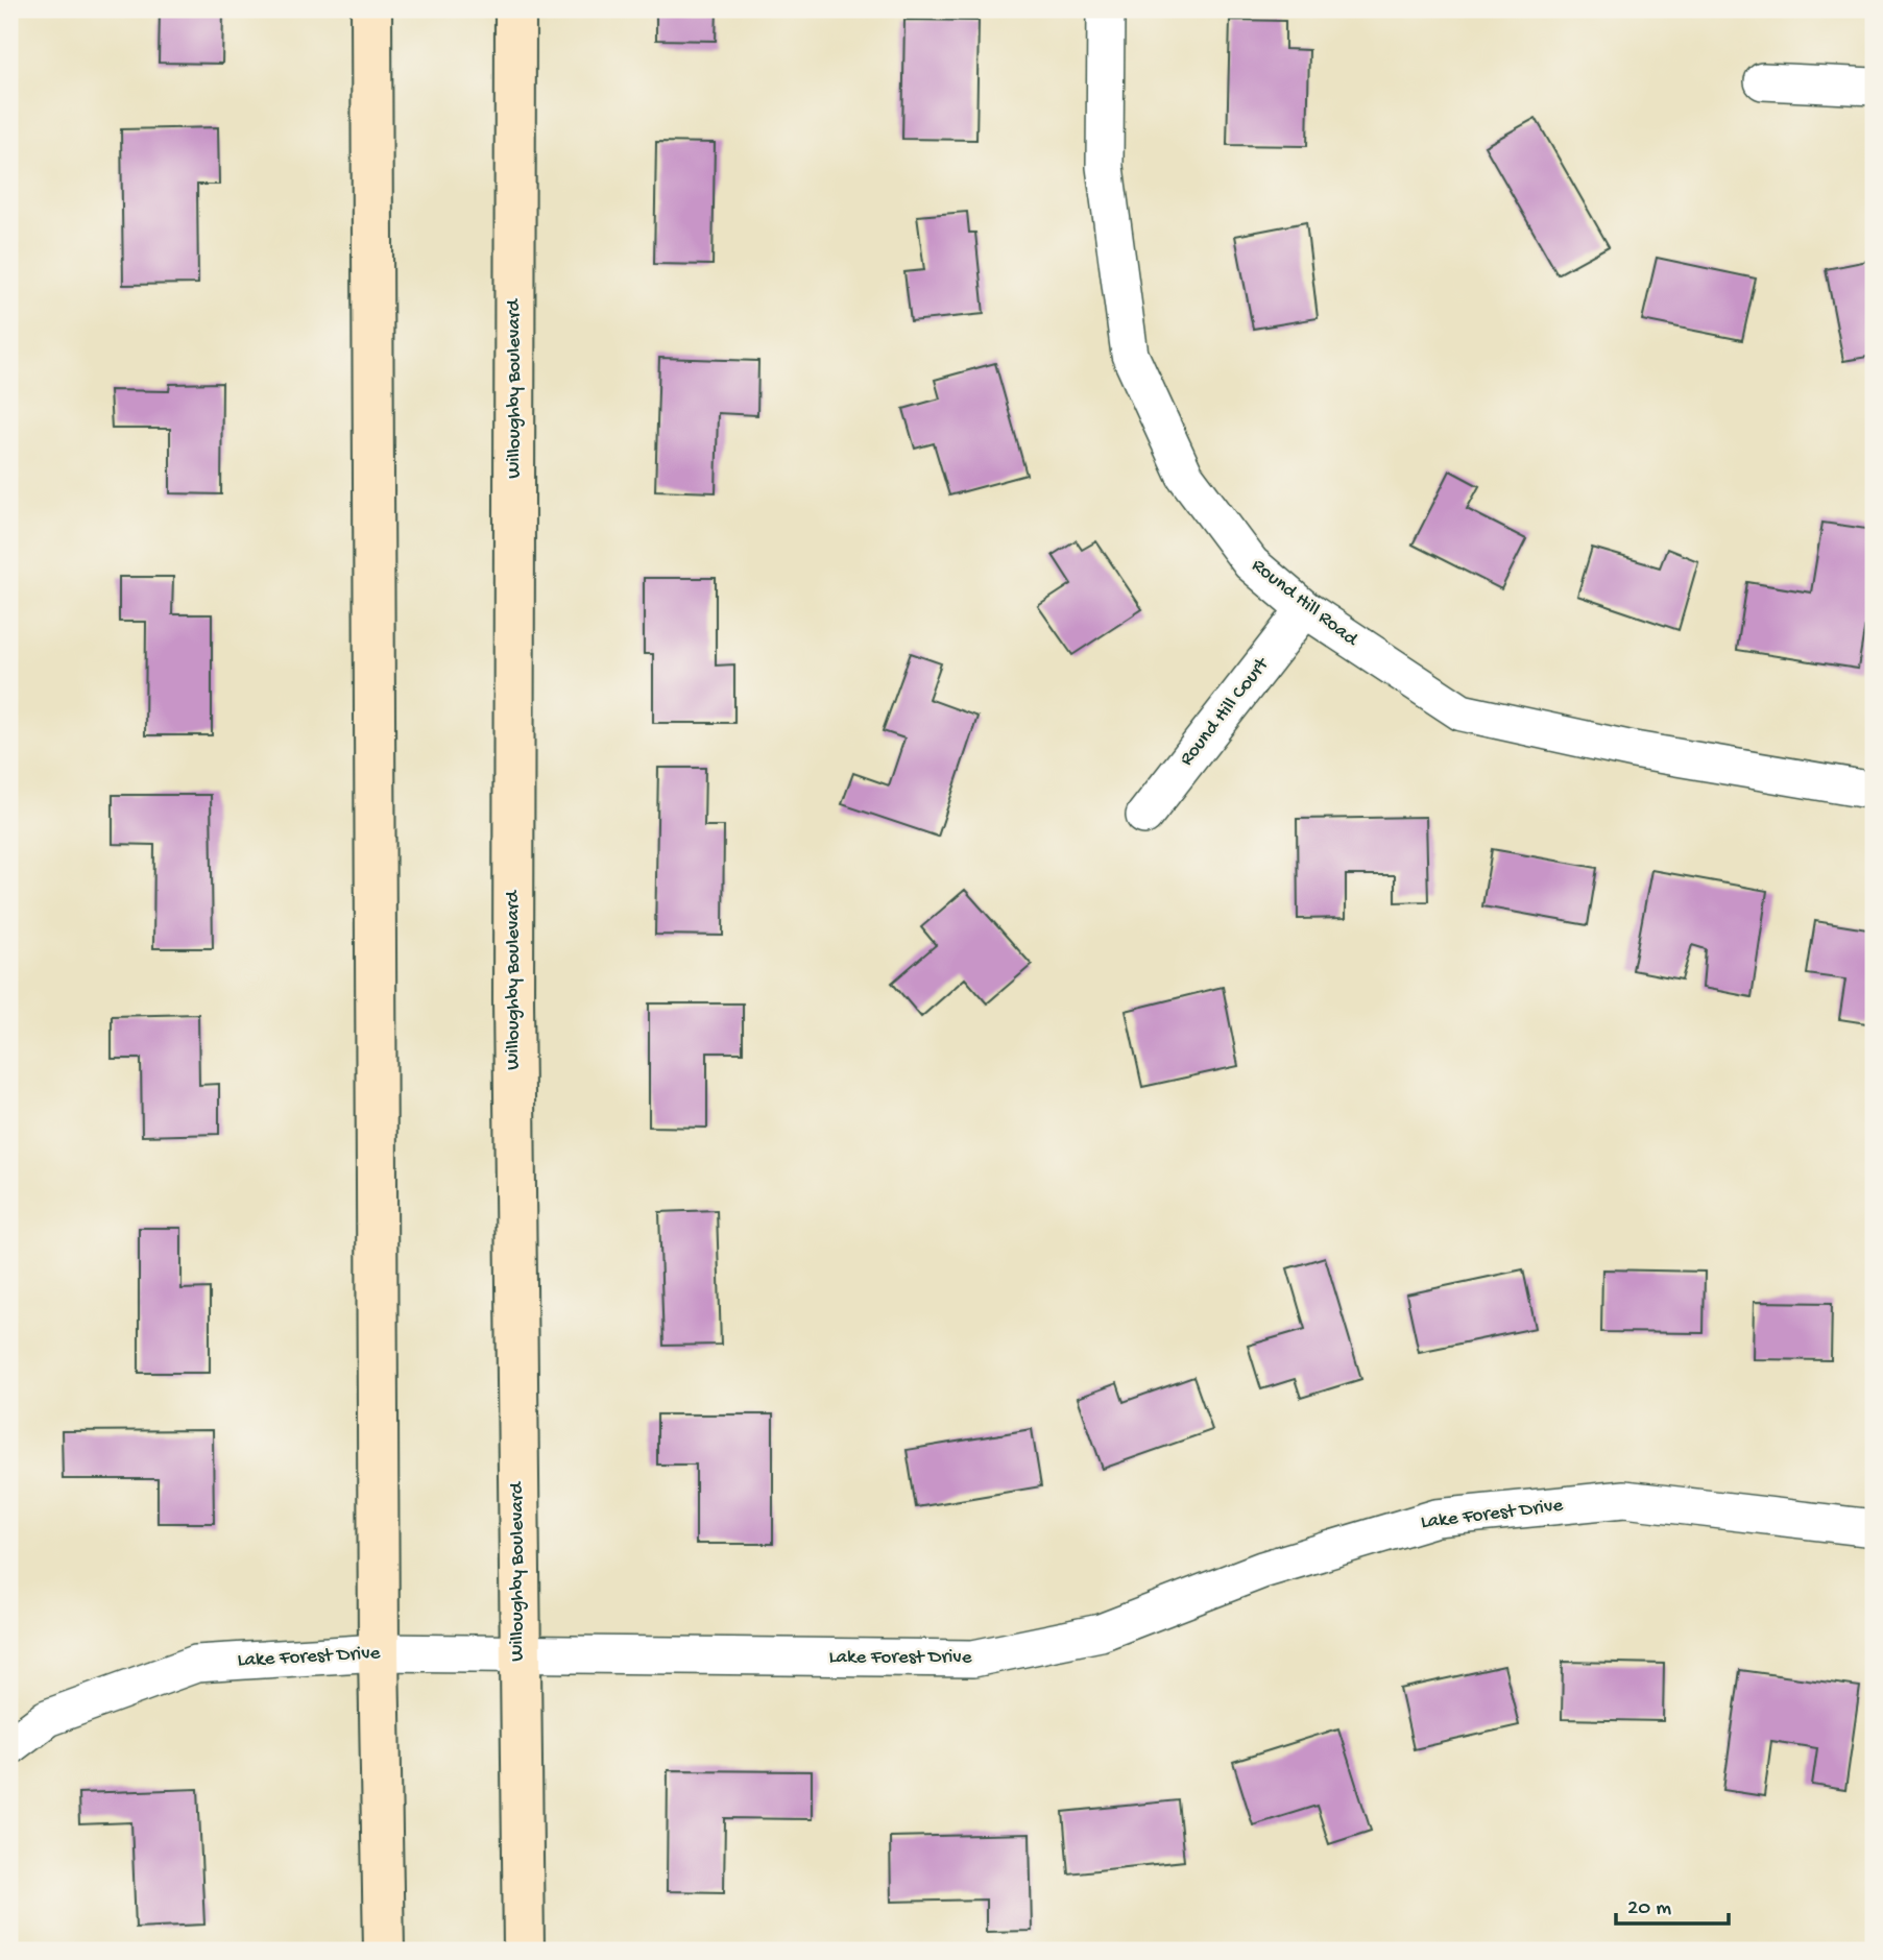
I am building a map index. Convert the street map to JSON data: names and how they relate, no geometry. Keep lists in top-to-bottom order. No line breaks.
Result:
{"streets":{"street":["Willoughby Boulevard","Round Hill Road","Round Hill Court","Lake Forest Drive"]},"crossings":[["Willoughby Boulevard","Lake Forest Drive"],["Round Hill Road","Round Hill Court"]],"scale_bar":"20 m"}
